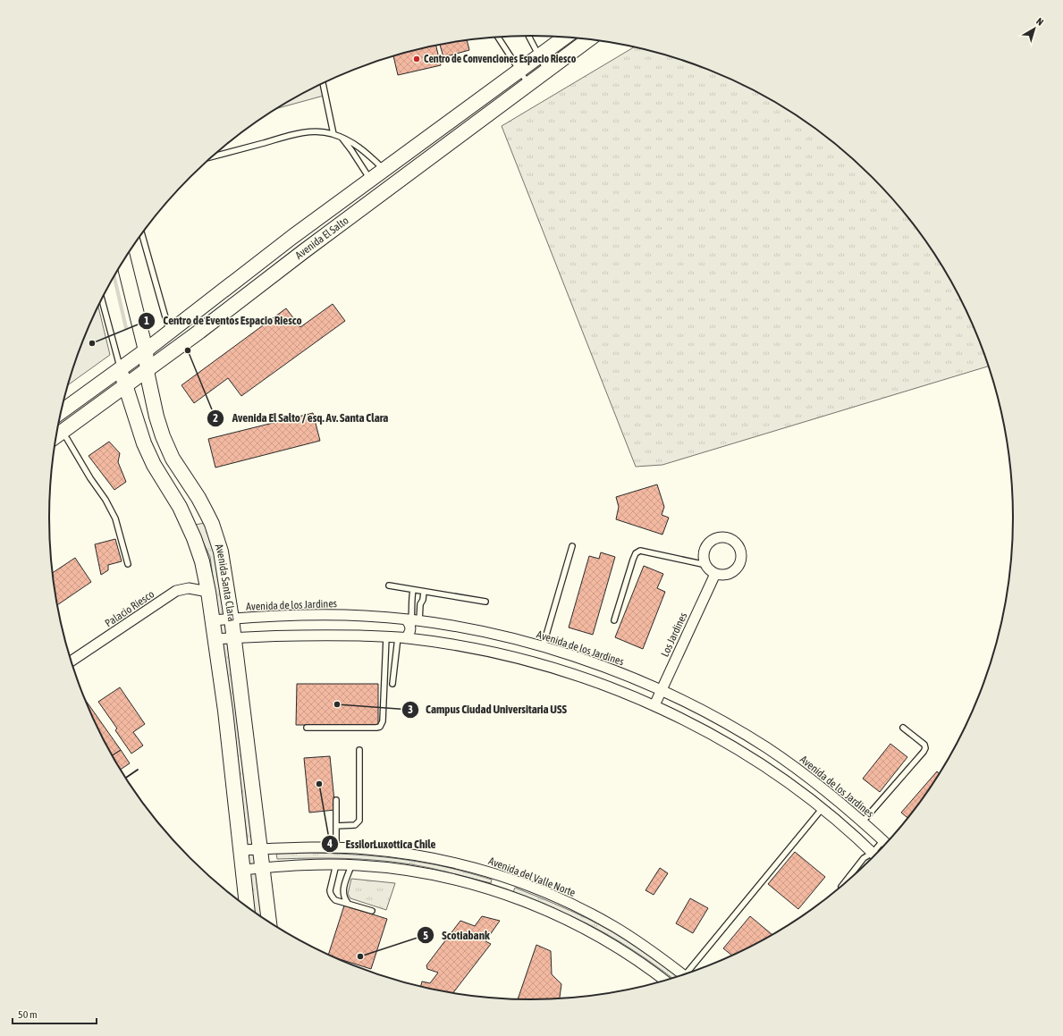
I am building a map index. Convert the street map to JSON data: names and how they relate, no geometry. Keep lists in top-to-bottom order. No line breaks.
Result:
{"streets":{"main road":["Avenida El Salto","Avenida Santa Clara"],"street":["Avenida de los Jardines","Palacio Riesco","Los Jardines","Avenida del Valle Norte"]},"crossings":[["Avenida El Salto","Avenida Santa Clara"],["Avenida Santa Clara","Avenida de los Jardines"],["Avenida Santa Clara","Palacio Riesco"],["Avenida Santa Clara","Avenida del Valle Norte"],["Avenida de los Jardines","Los Jardines"]],"places":["Centro de Convenciones Espacio Riesco","Centro de Eventos Espacio Riesco","Avenida El Salto / esq. Av. Santa Clara","Campus Ciudad Universitaria USS","EssilorLuxottica Chile","Scotiabank"],"scale_bar":"50 m","north":"top right"}
